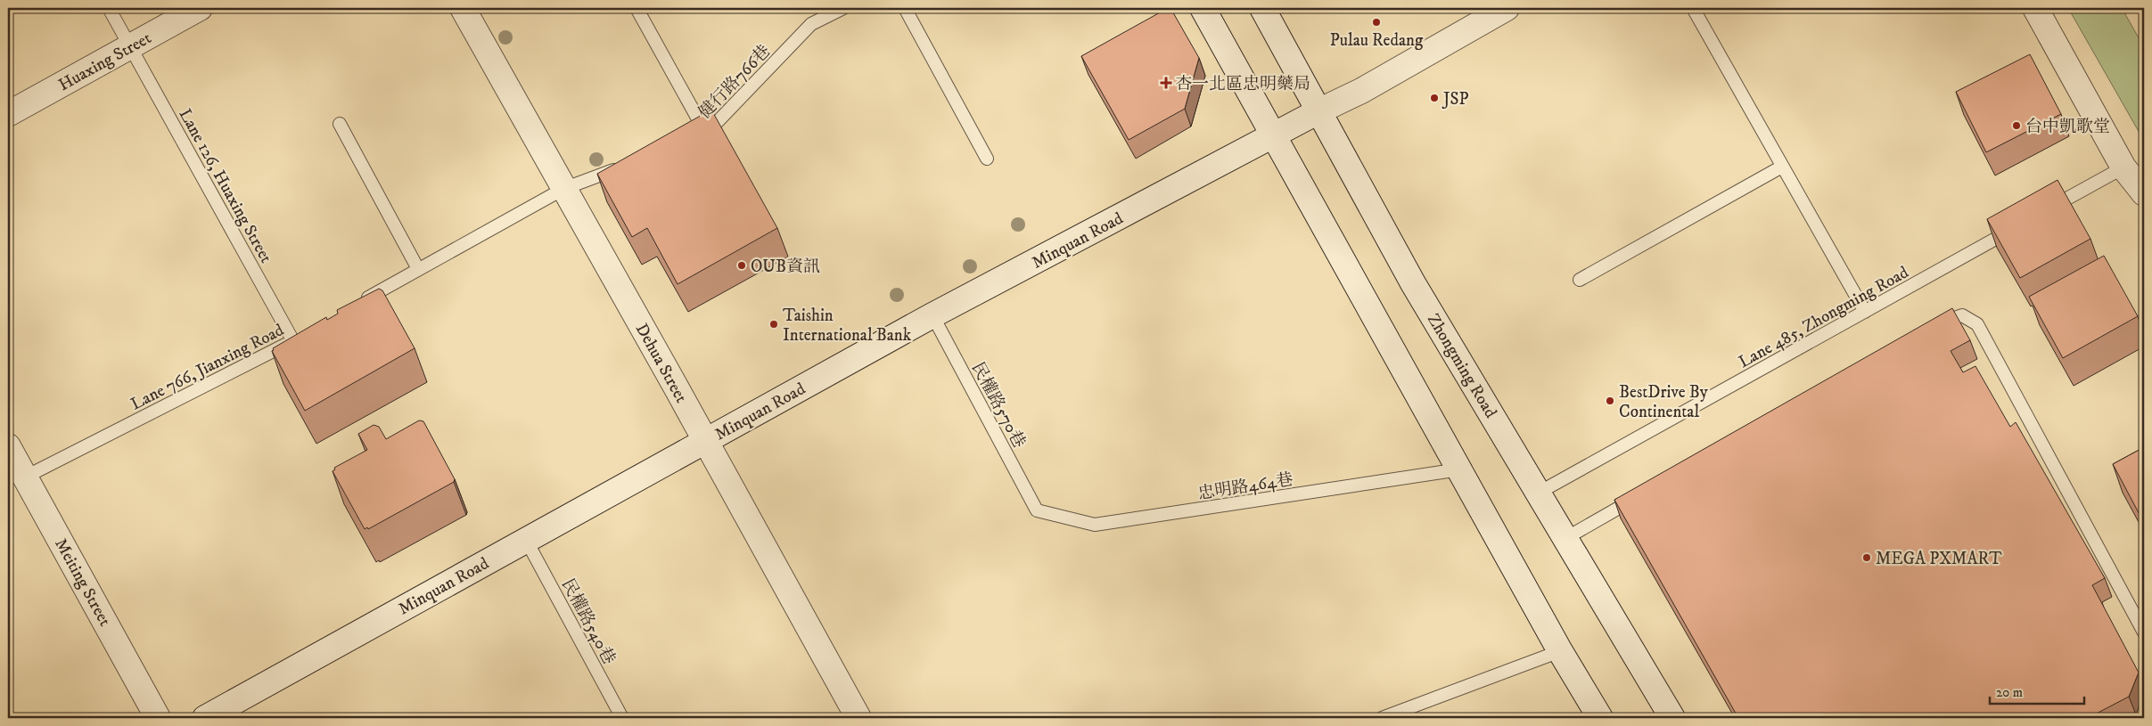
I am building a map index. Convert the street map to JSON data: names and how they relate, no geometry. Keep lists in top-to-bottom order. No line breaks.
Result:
{"streets":{"street":["Huaxing Street","Minquan Road","Dehua Street","Zhongming Road","Meiting Street"],"lane":["健行路766巷","Lane 126, Huaxing Street","Lane 485, Zhongming Road","Lane 766, Jianxing Road","民權路570巷","忠明路464巷","民權路540巷"]},"crossings":[["Huaxing Street","Lane 126, Huaxing Street"],["Lane 126, Huaxing Street","Lane 766, Jianxing Road"],["Minquan Road","Dehua Street"],["Minquan Road","Zhongming Road"],["Minquan Road","民權路570巷"],["Minquan Road","民權路540巷"],["Lane 485, Zhongming Road","Zhongming Road"],["Lane 766, Jianxing Road","Meiting Street"],["民權路570巷","忠明路464巷"]],"places":{"other":["Pulau Redang","JSP","台中凱歌堂","OUB資訊","Taishin International Bank","BestDrive By Continental","MEGA PXMART"],"health":["杏一北區忠明藥局"]},"scale_bar":"20 m"}
